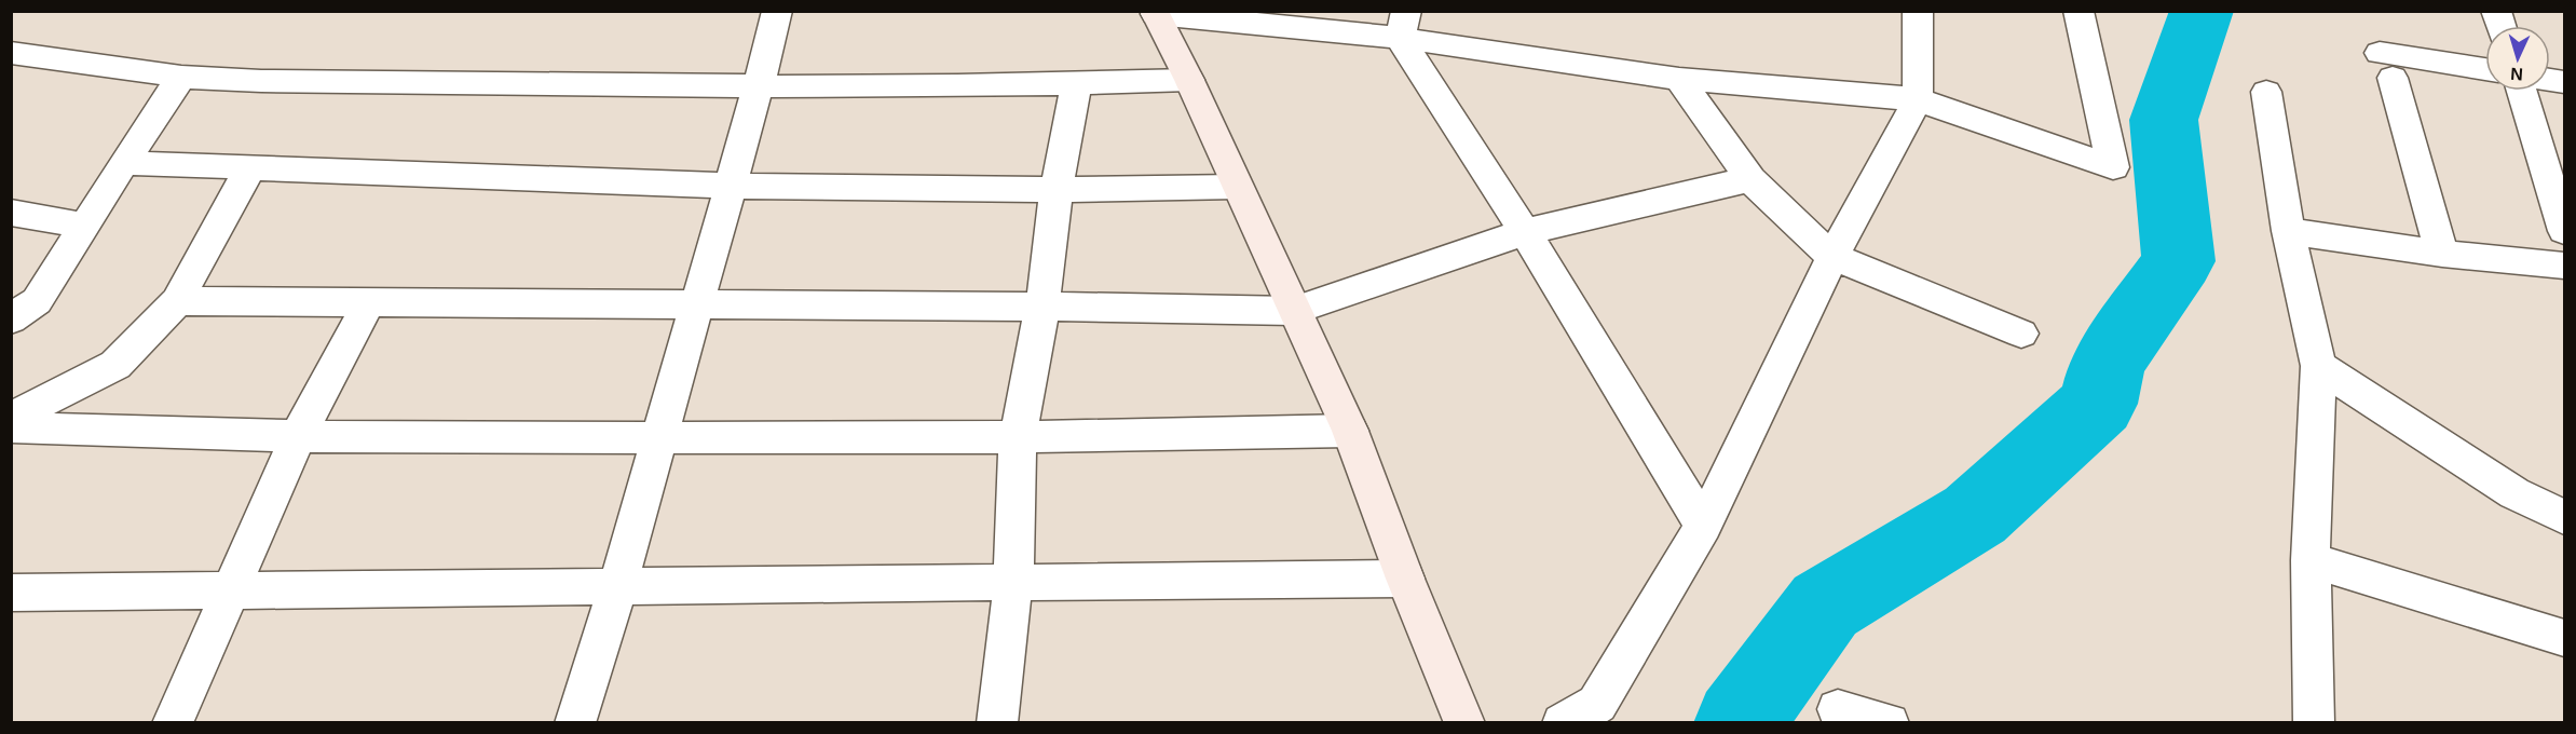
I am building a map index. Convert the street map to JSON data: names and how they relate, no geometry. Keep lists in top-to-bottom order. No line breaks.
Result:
{"north":"bottom"}
